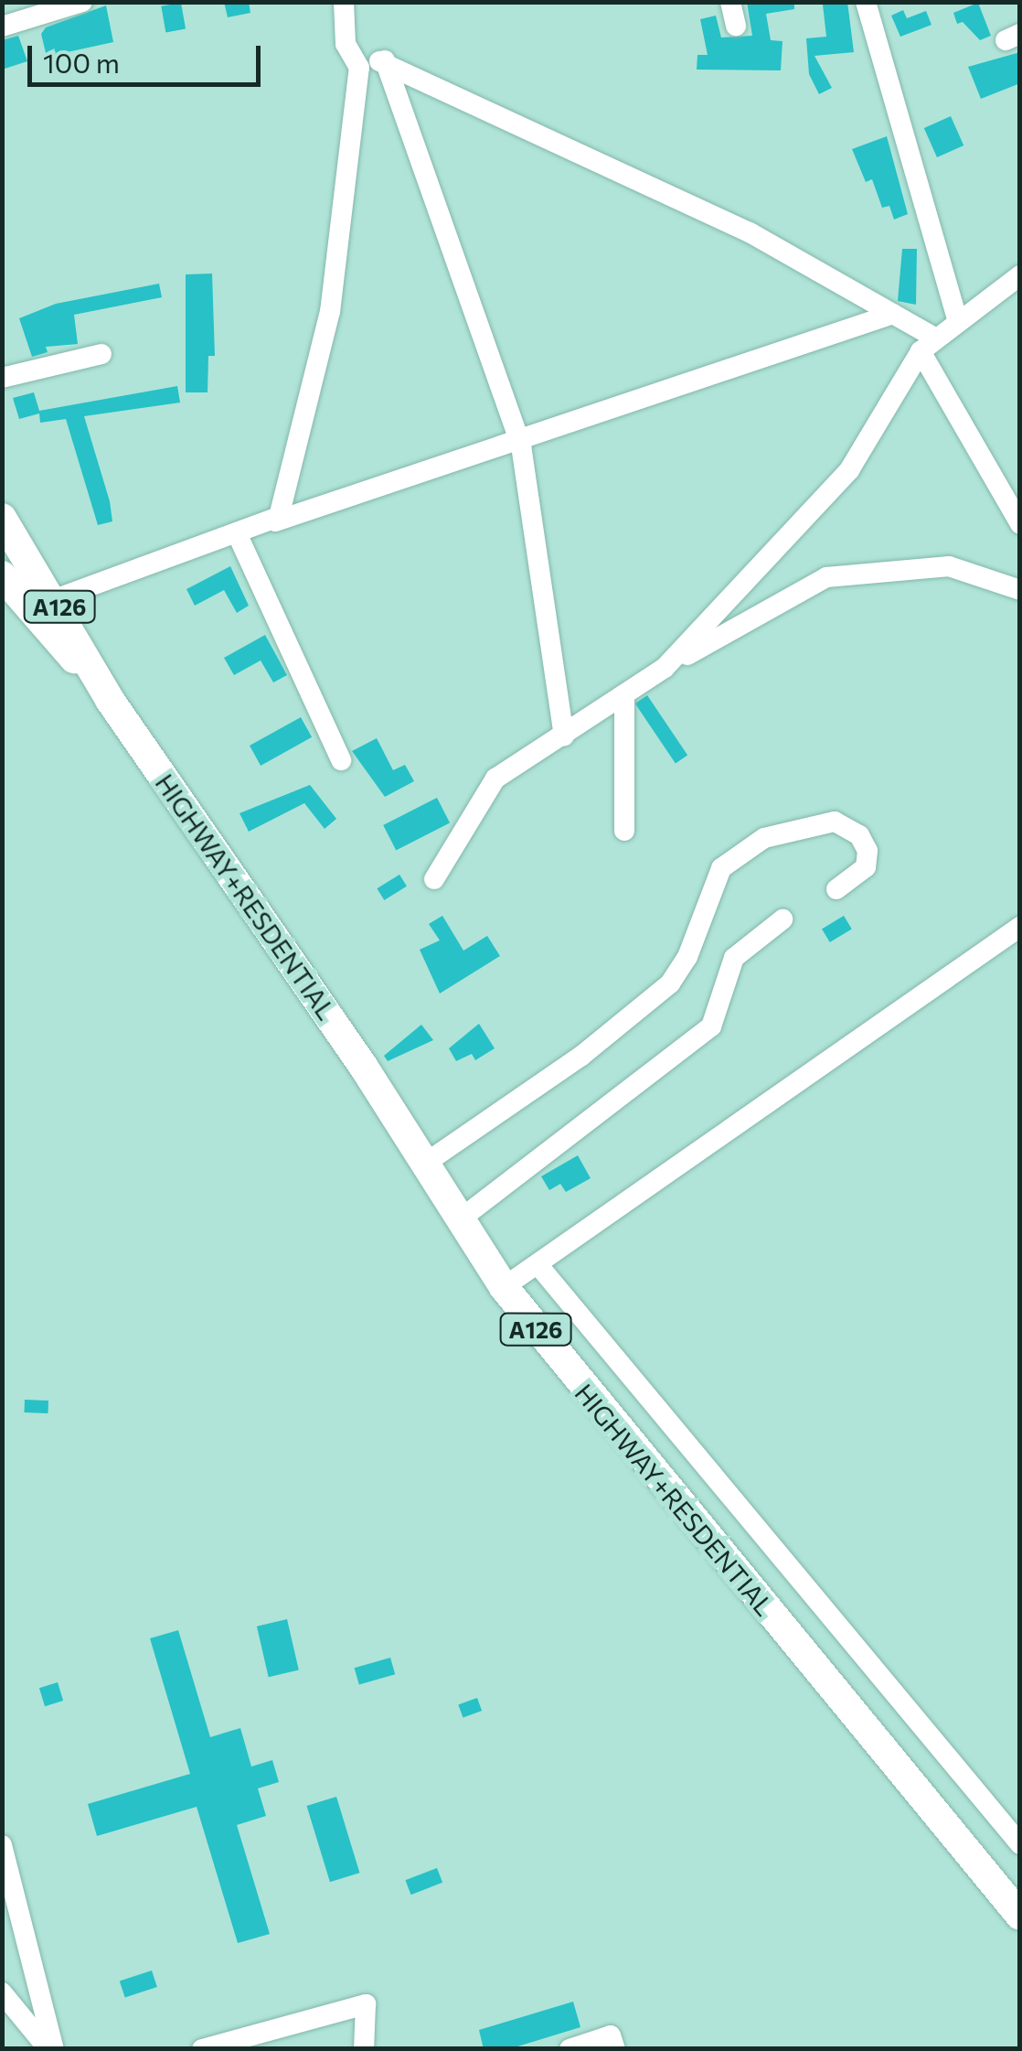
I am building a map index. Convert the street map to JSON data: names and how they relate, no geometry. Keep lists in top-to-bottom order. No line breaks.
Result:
{"streets":{"highway":["A126","HIGHWAY+RESDENTIAL"]},"crossings":[["A126","HIGHWAY+RESDENTIAL"]],"scale_bar":"100 m"}
